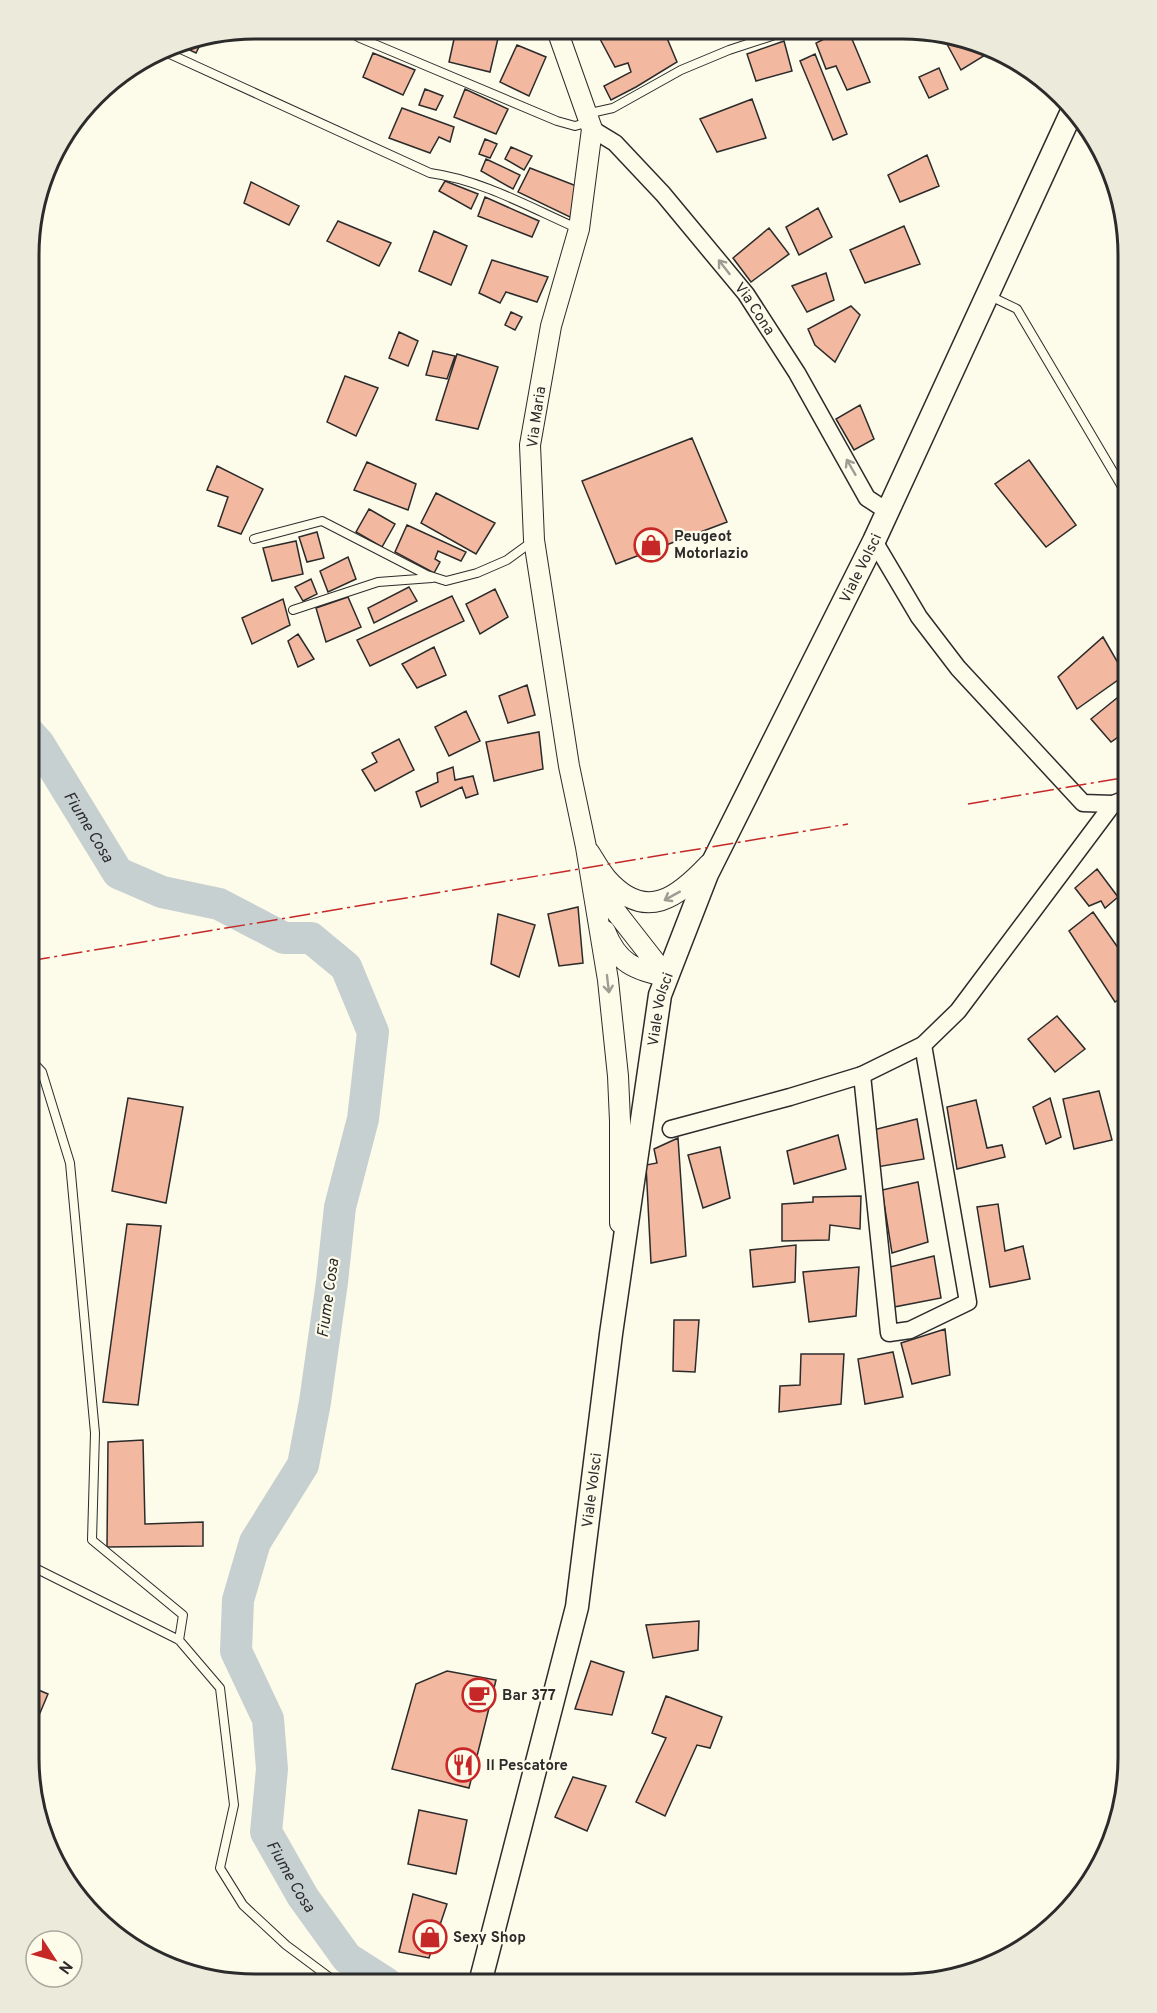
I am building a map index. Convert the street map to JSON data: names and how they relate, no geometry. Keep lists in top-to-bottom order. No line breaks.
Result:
{"streets":{"main road":["Viale Volsci"],"street":["Via Cona","Via Maria"]},"crossings":[["Via Cona","Via Maria"],["Via Cona","Viale Volsci"]],"one_way":["Via Cona"],"water":["Fiume Cosa"],"places":{"shop":["Peugeot Motorlazio","Sexy Shop"],"cafe":["Bar 377"],"restaurant":["Il Pescatore"]},"north":"bottom right"}
